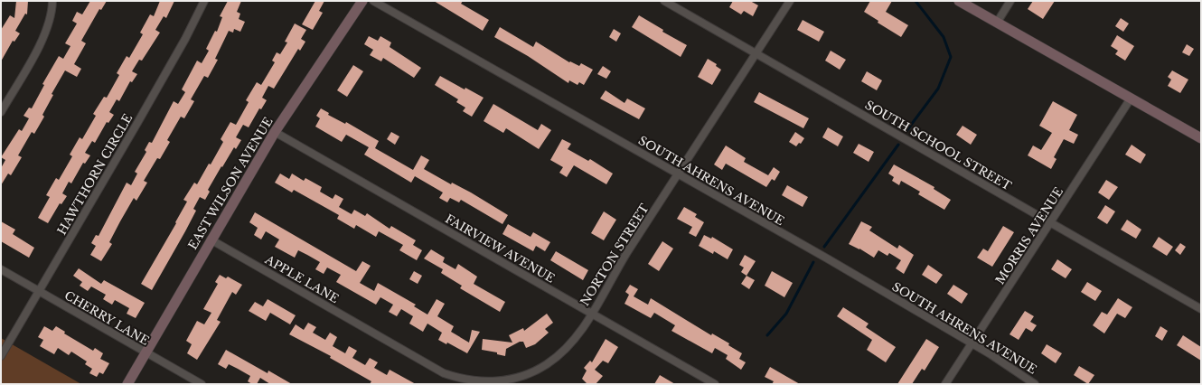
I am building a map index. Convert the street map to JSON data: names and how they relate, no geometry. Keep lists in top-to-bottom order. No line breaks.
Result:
{"streets":{"street":["SOUTH SCHOOL STREET","HAWTHORN CIRCLE","SOUTH AHRENS AVENUE","EAST WILSON AVENUE","MORRIS AVENUE","FAIRVIEW AVENUE","NORTON STREET","APPLE LANE","CHERRY LANE"]},"crossings":[["SOUTH SCHOOL STREET","MORRIS AVENUE"],["SOUTH SCHOOL STREET","NORTON STREET"],["HAWTHORN CIRCLE","CHERRY LANE"],["SOUTH AHRENS AVENUE","MORRIS AVENUE"],["SOUTH AHRENS AVENUE","NORTON STREET"],["EAST WILSON AVENUE","FAIRVIEW AVENUE"],["EAST WILSON AVENUE","APPLE LANE"],["EAST WILSON AVENUE","CHERRY LANE"],["FAIRVIEW AVENUE","NORTON STREET"],["NORTON STREET","APPLE LANE"]]}
